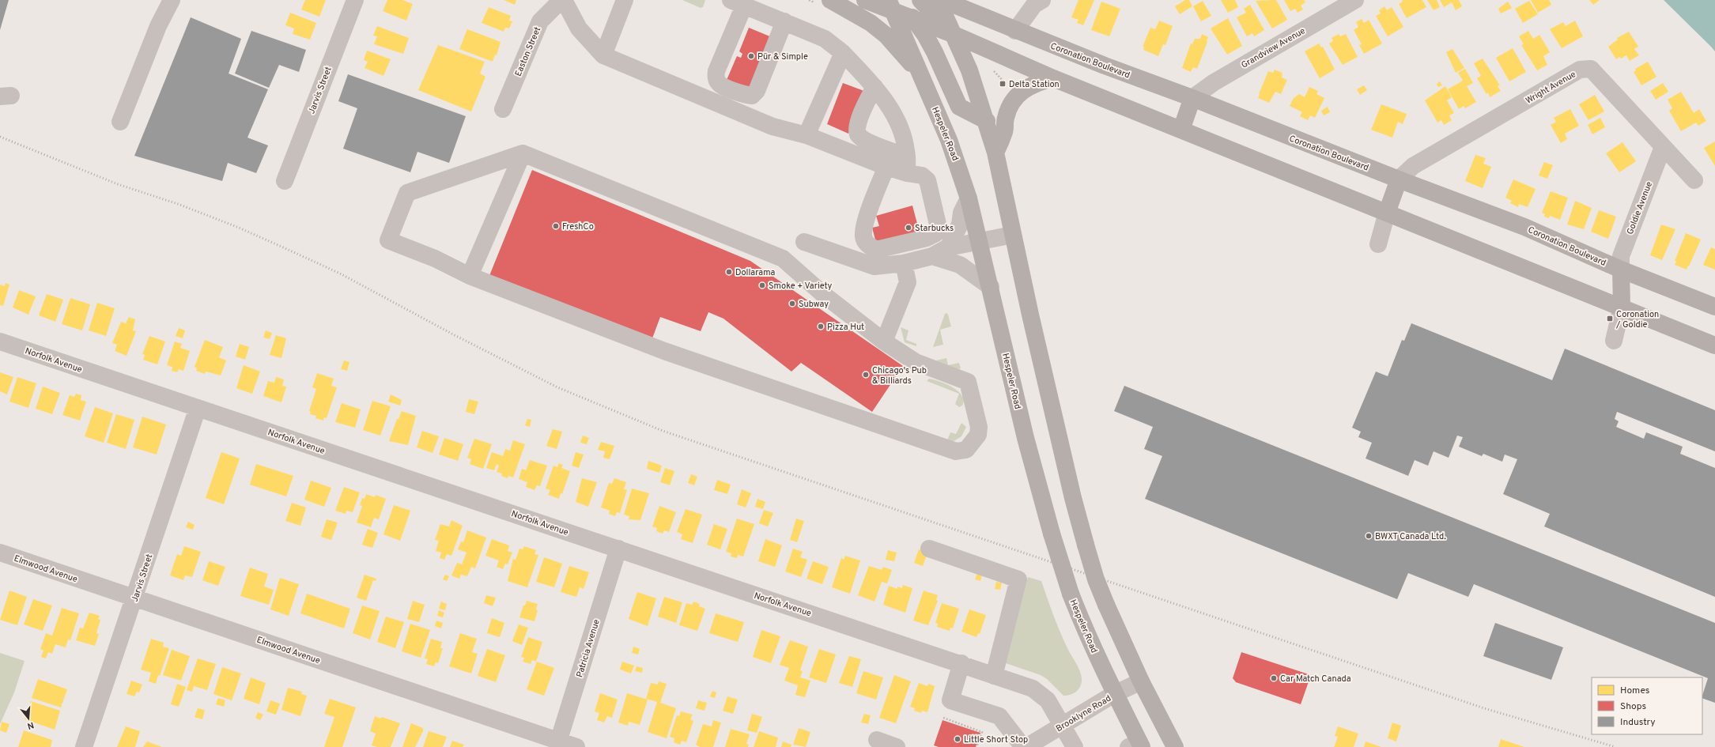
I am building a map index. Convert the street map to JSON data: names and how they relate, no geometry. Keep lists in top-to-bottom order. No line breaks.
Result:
{"streets":{"main road":["Coronation Boulevard","Hespeler Road"],"street":["Grandview Avenue","Easton Street","Wright Avenue","Jarvis Street","Goldie Avenue","Norfolk Avenue","Elmwood Avenue","Patricia Avenue","Brooklyne Road"]},"crossings":[["Grandview Avenue","Coronation Boulevard"],["Coronation Boulevard","Wright Avenue"],["Coronation Boulevard","Goldie Avenue"],["Wright Avenue","Goldie Avenue"],["Jarvis Street","Norfolk Avenue"],["Jarvis Street","Elmwood Avenue"],["Hespeler Road","Brooklyne Road"],["Norfolk Avenue","Patricia Avenue"],["Norfolk Avenue","Brooklyne Road"],["Elmwood Avenue","Patricia Avenue"]],"places":{"other":["Pür & Simple","FreshCo","Starbucks","Dollarama","Smoke + Variety","Subway","Pizza Hut","Chicago's Pub & Billiards","BWXT Canada Ltd.","Car Match Canada","Little Short Stop"],"transit":["Delta Station","Coronation / Goldie"]},"legend":["Homes","Shops","Industry"],"north":"bottom"}
